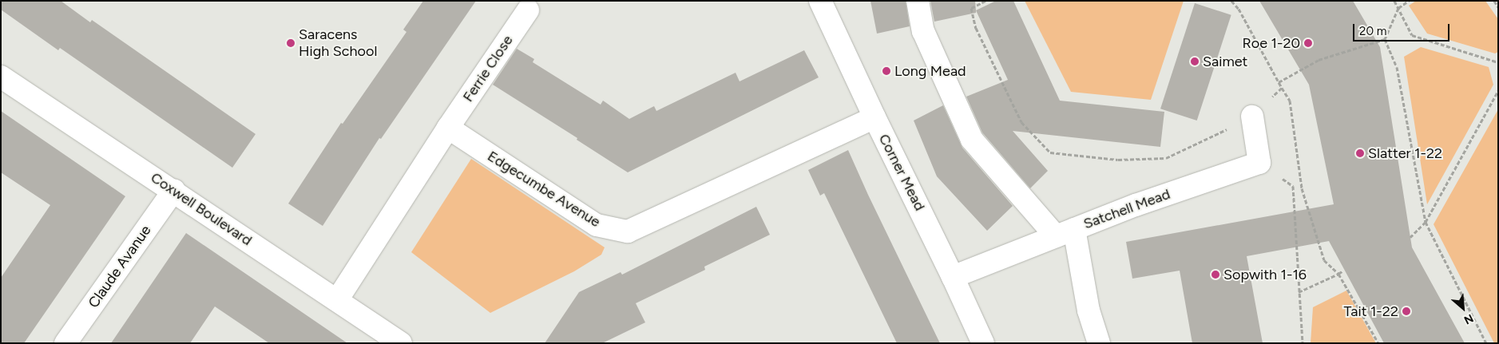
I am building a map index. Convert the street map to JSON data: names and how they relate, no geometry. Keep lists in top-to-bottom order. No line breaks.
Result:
{"streets":{"street":["Ferrie Close","Corner Mead","Edgecumbe Avenue","Coxwell Boulevard","Satchell Mead","Claude Avanue"]},"crossings":[["Ferrie Close","Edgecumbe Avenue"],["Corner Mead","Edgecumbe Avenue"],["Corner Mead","Satchell Mead"],["Coxwell Boulevard","Claude Avanue"]],"places":["Saracens High School","Roe 1-20","Saimet","Long Mead","Slatter 1-22","Sopwith 1-16","Tait 1-22"],"scale_bar":"20 m","north":"bottom right"}
